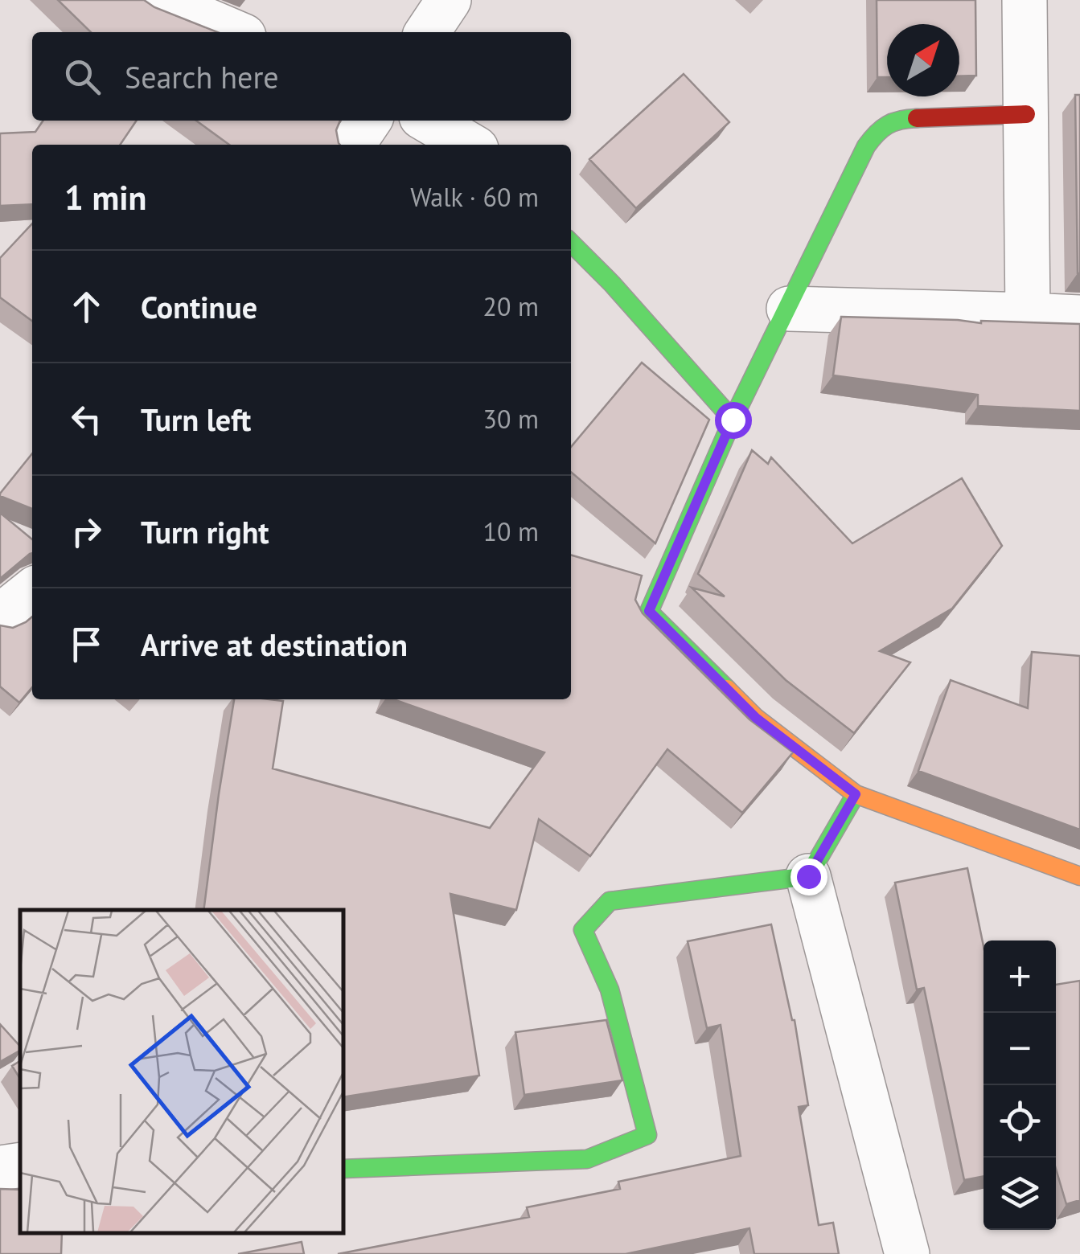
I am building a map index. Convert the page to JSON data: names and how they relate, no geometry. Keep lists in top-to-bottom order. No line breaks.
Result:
{"north":"top right","page":{"search":"Search here","heading":["1 min","Walk · 60 m"],"list":[["Continue","20 m"],["Turn left","30 m"],["Turn right","10 m"],"Arrive at destination"],"map_buttons":["+","−"]}}
